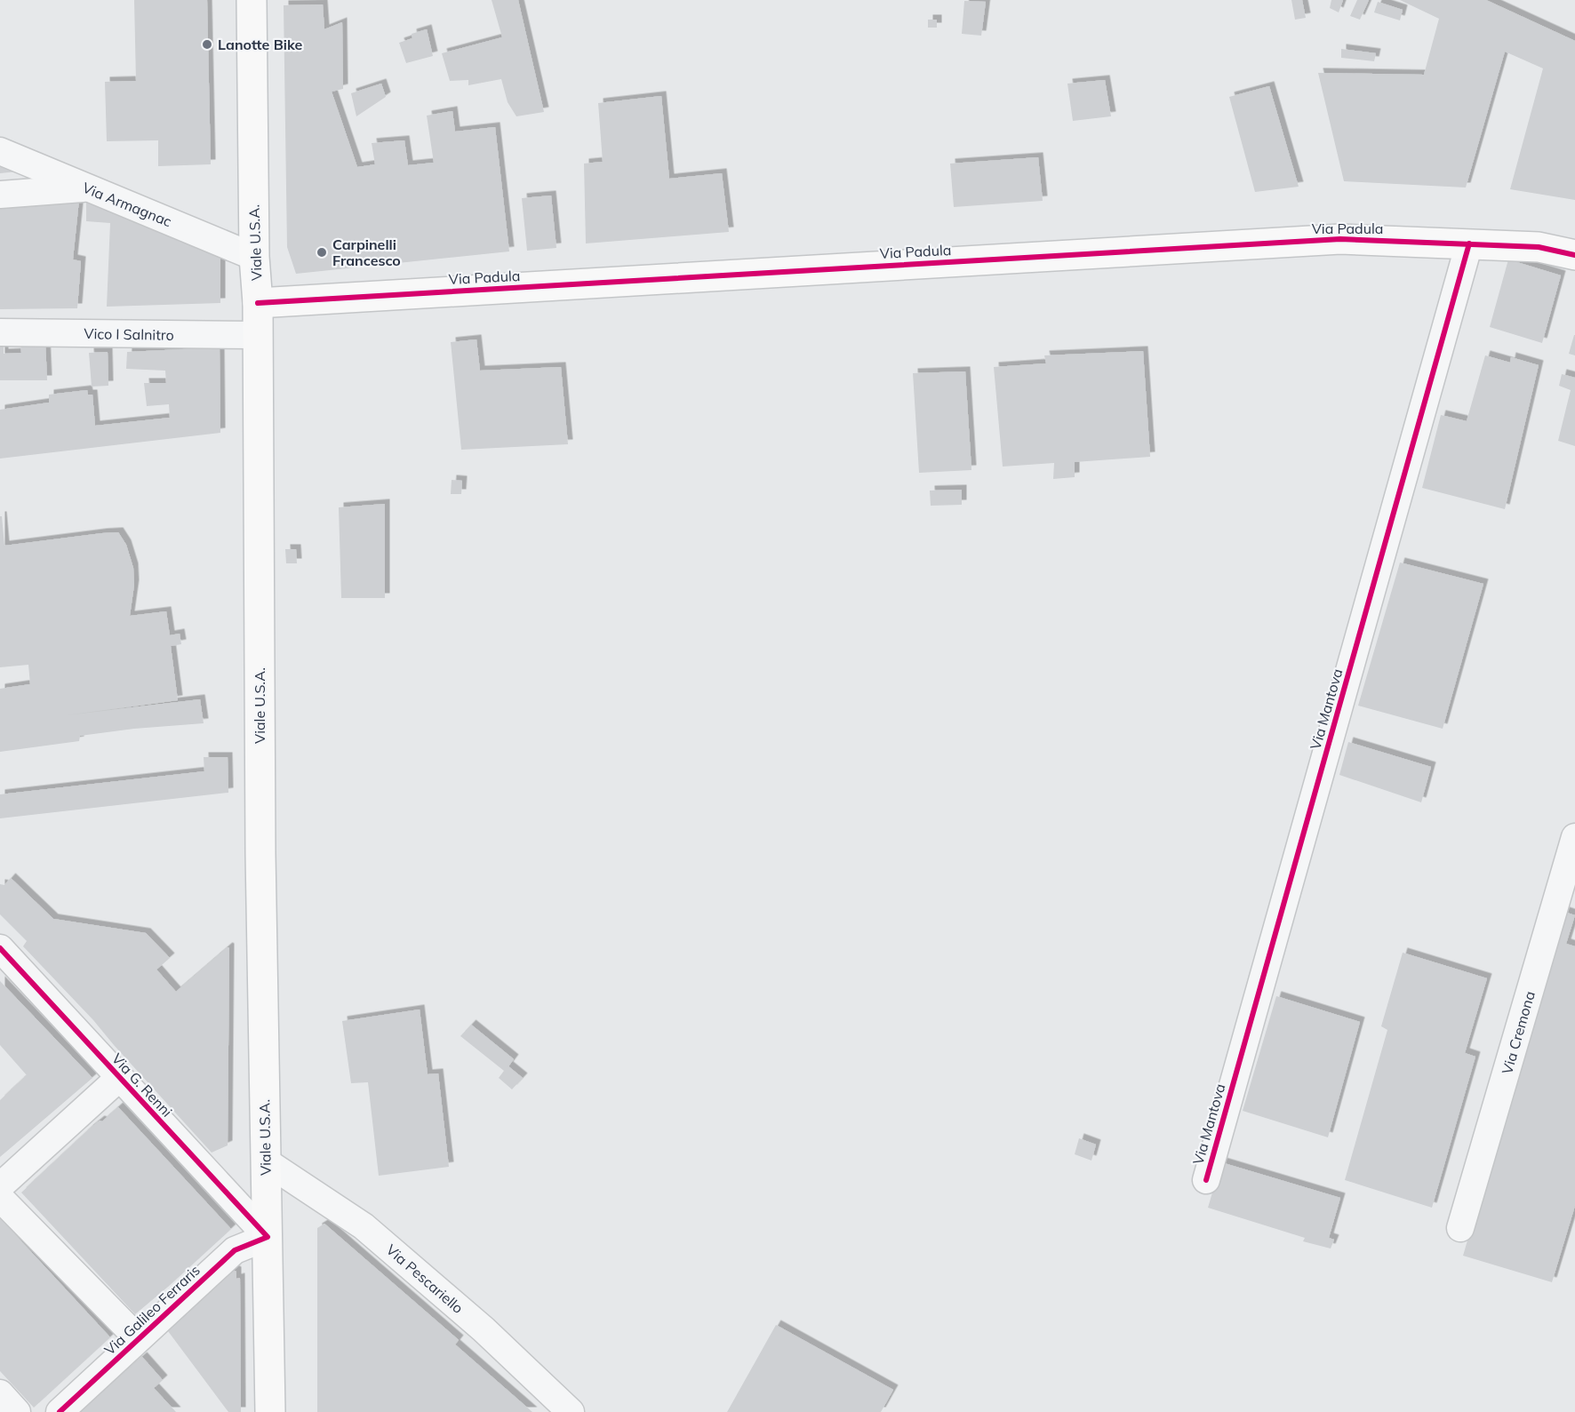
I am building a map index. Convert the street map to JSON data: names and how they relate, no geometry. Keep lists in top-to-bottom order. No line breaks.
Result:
{"streets":{"main road":["Via Padula","Viale U.S.A."],"street":["Via Armagnac","Vico I Salnitro","Via Mantova","Via Cremona","Via G. Renni","Via Pescariello","Via Galileo Ferraris"]},"crossings":[["Via Armagnac","Viale U.S.A."],["Via Padula","Viale U.S.A."],["Via Padula","Via Mantova"],["Viale U.S.A.","Vico I Salnitro"],["Viale U.S.A.","Via G. Renni"],["Viale U.S.A.","Via Pescariello"],["Viale U.S.A.","Via Galileo Ferraris"],["Via G. Renni","Via Galileo Ferraris"]],"places":["Lanotte Bike","Carpinelli Francesco"]}
